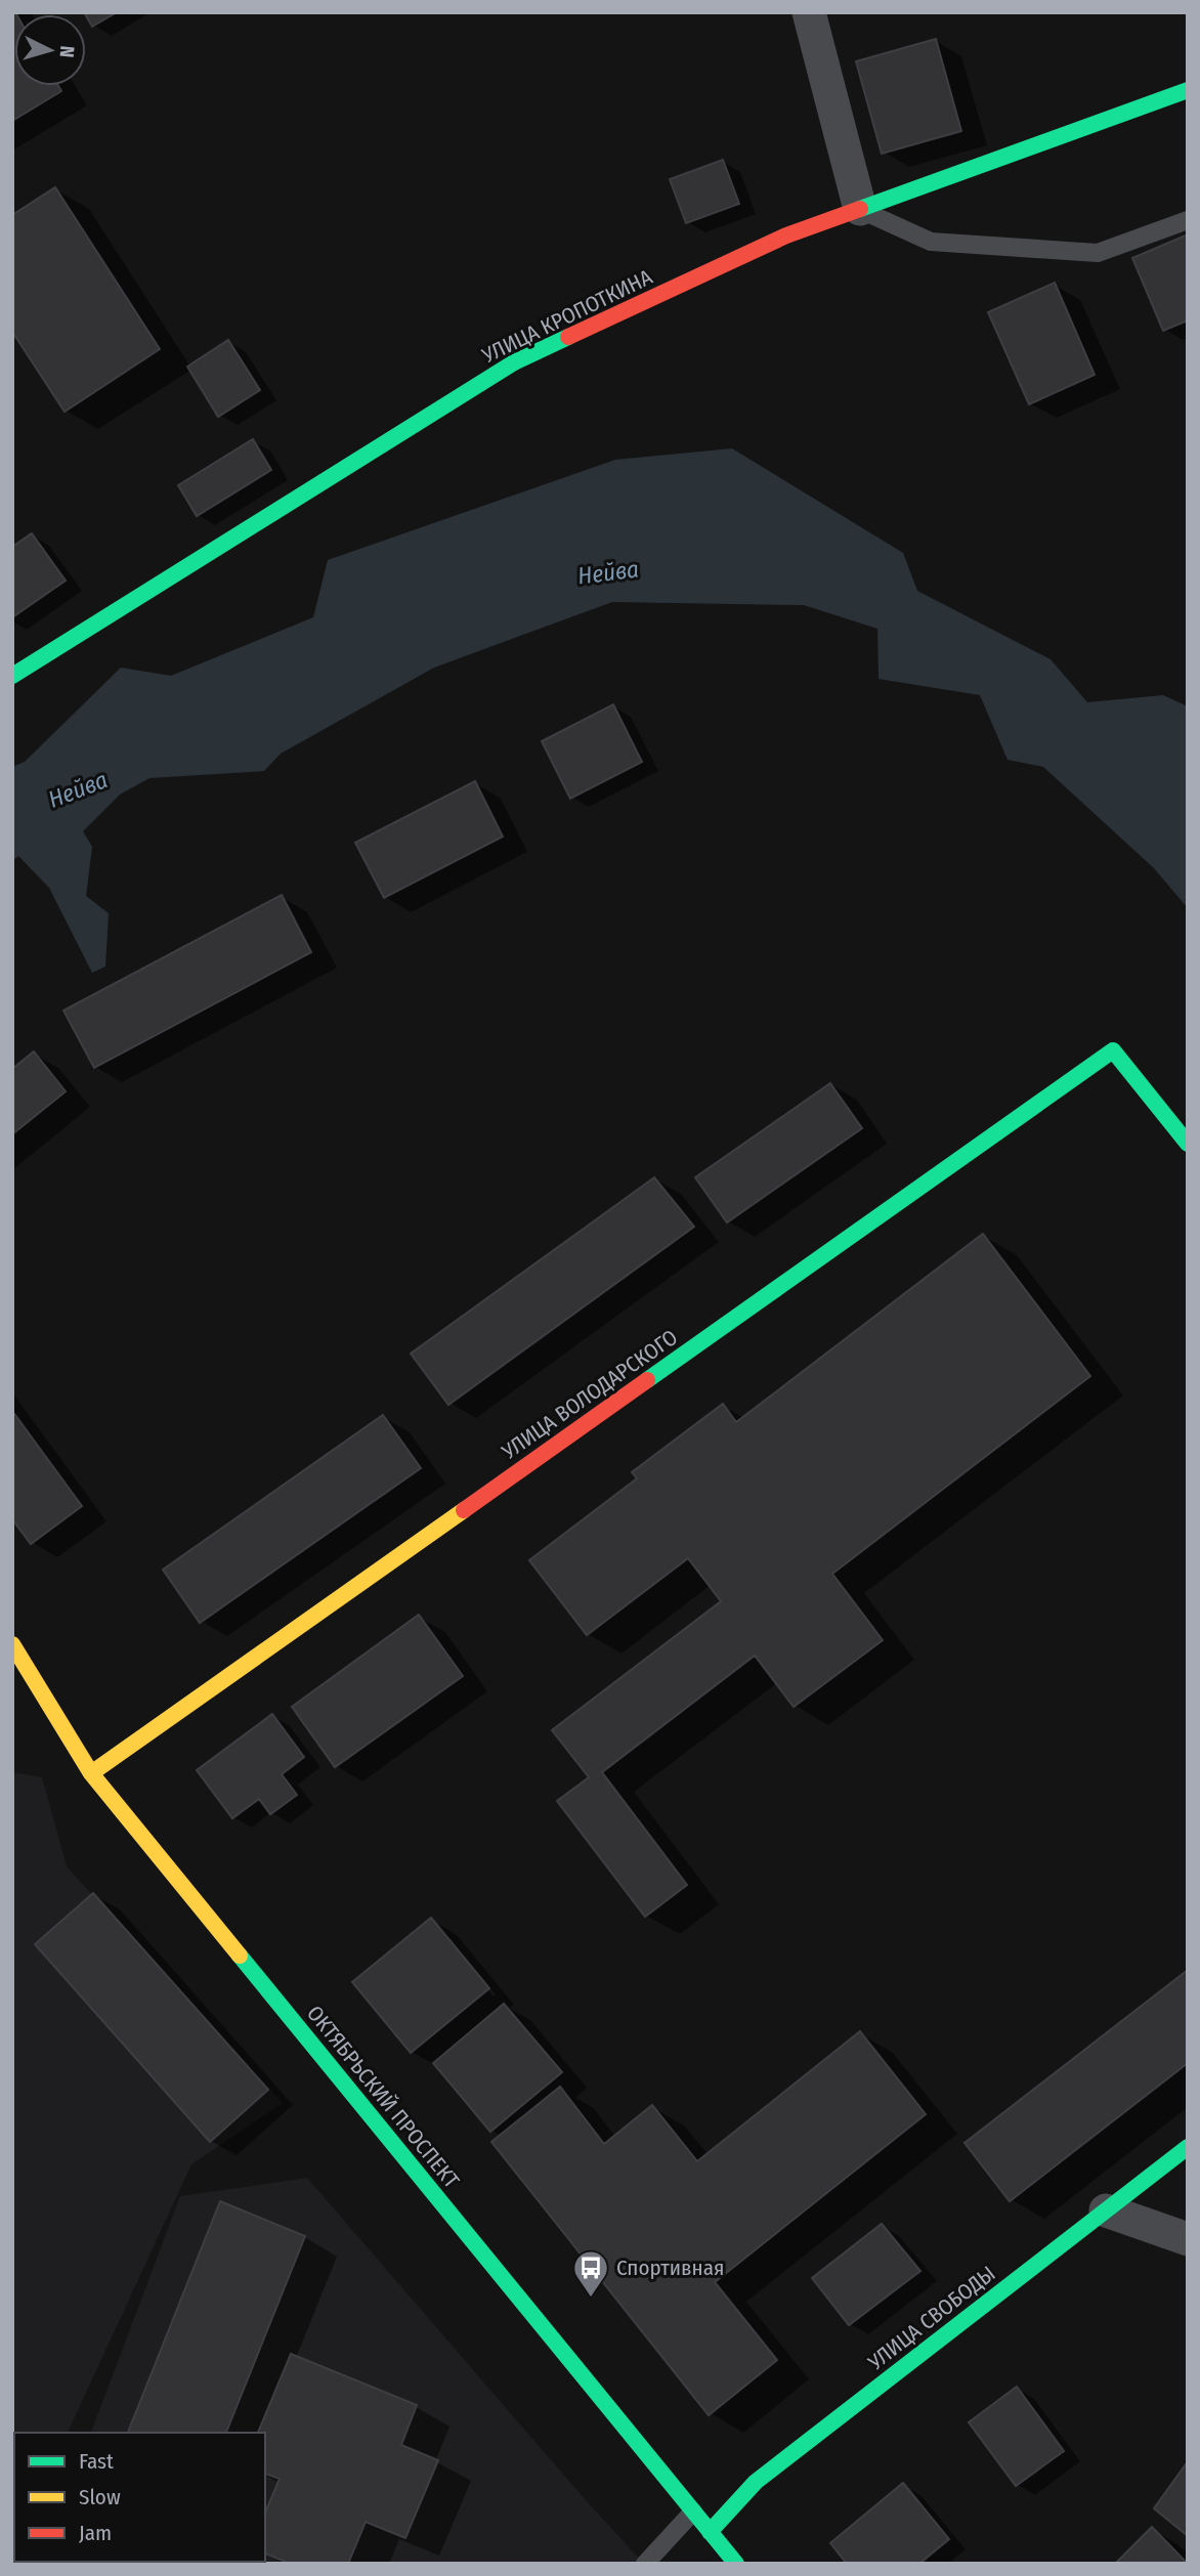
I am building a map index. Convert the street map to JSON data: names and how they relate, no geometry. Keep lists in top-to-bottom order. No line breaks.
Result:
{"streets":{"street":["УЛИЦА КРОПОТКИНА","УЛИЦА ВОЛОДАРСКОГО","ОКТЯБРЬСКИЙ ПРОСПЕКТ","УЛИЦА СВОБОДЫ"]},"crossings":[["УЛИЦА ВОЛОДАРСКОГО","ОКТЯБРЬСКИЙ ПРОСПЕКТ"],["ОКТЯБРЬСКИЙ ПРОСПЕКТ","УЛИЦА СВОБОДЫ"]],"water":["Нейва"],"places":{"bus stop":["Спортивная"]},"legend":["Fast","Slow","Jam"],"north":"right"}
